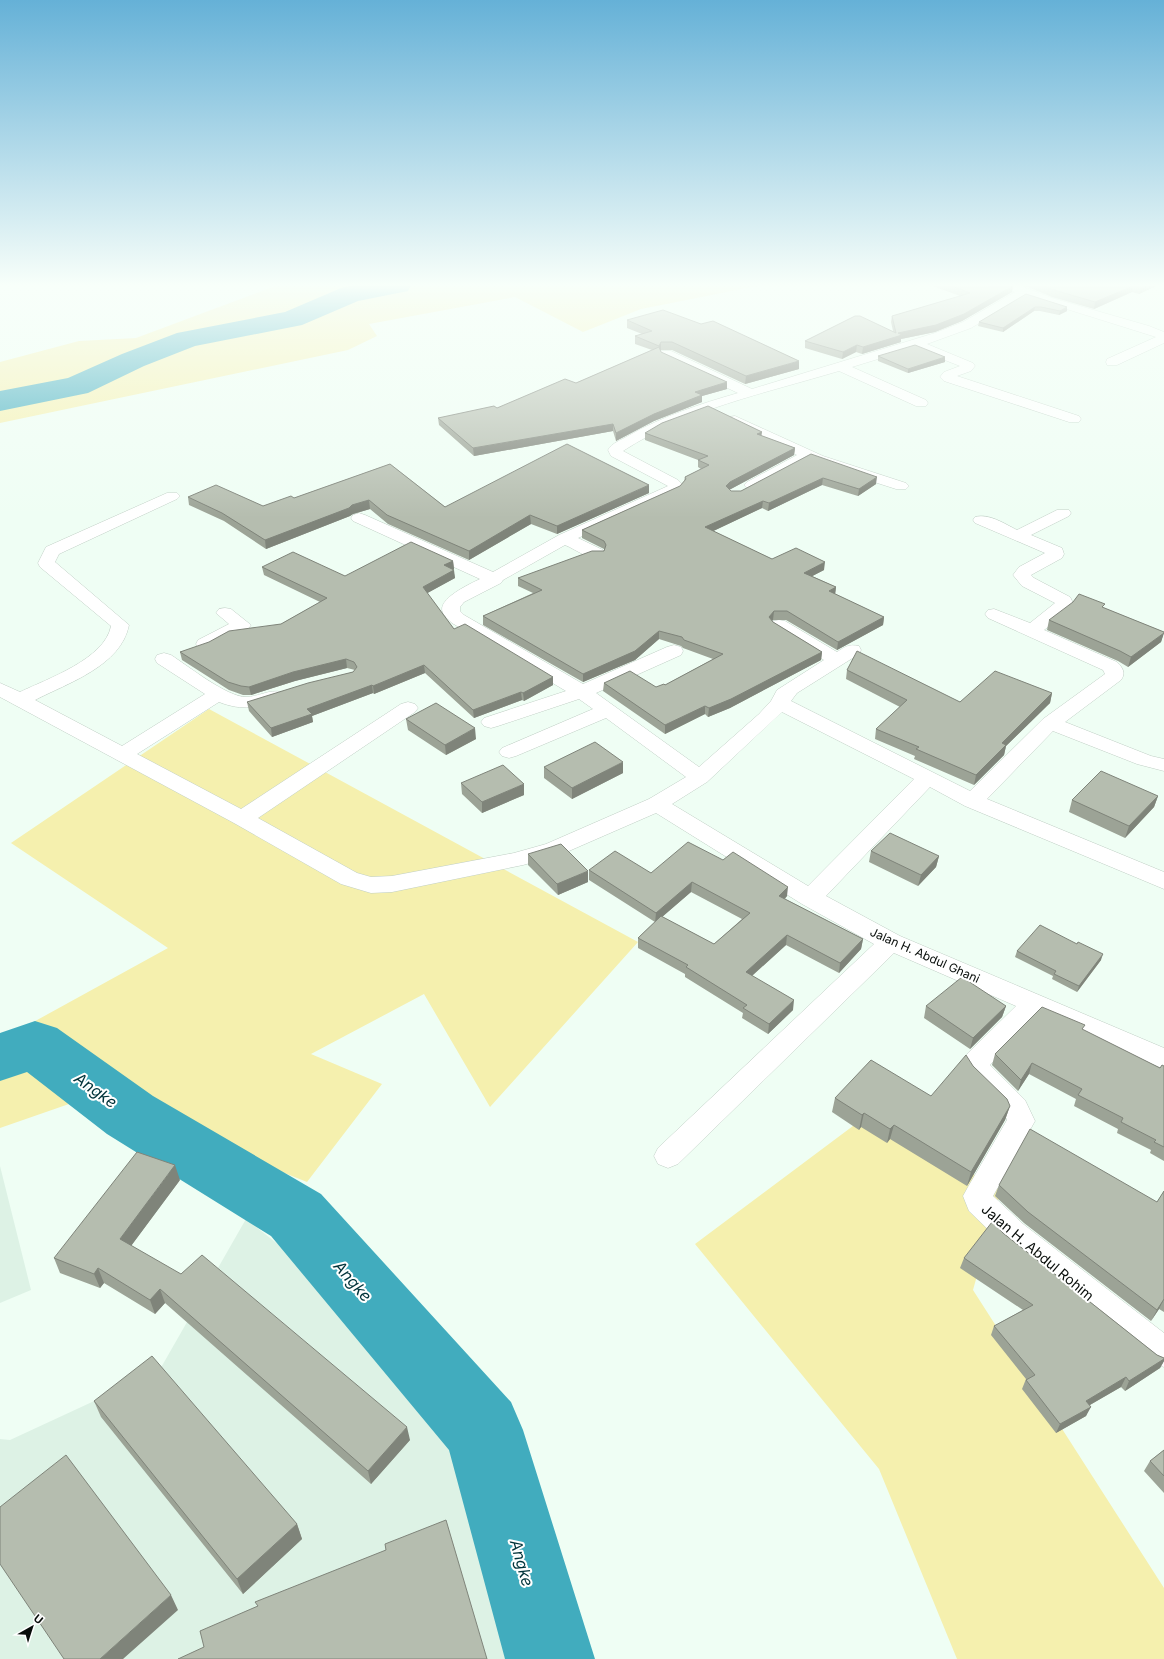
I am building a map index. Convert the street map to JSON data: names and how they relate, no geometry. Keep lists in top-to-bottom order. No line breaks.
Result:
{"streets":{"street":["Jalan H. Abdul Ghani","Jalan H. Abdul Rohim"]},"crossings":[["Jalan H. Abdul Ghani","Jalan H. Abdul Rohim"]],"water":["Angke"],"north":"top right"}
